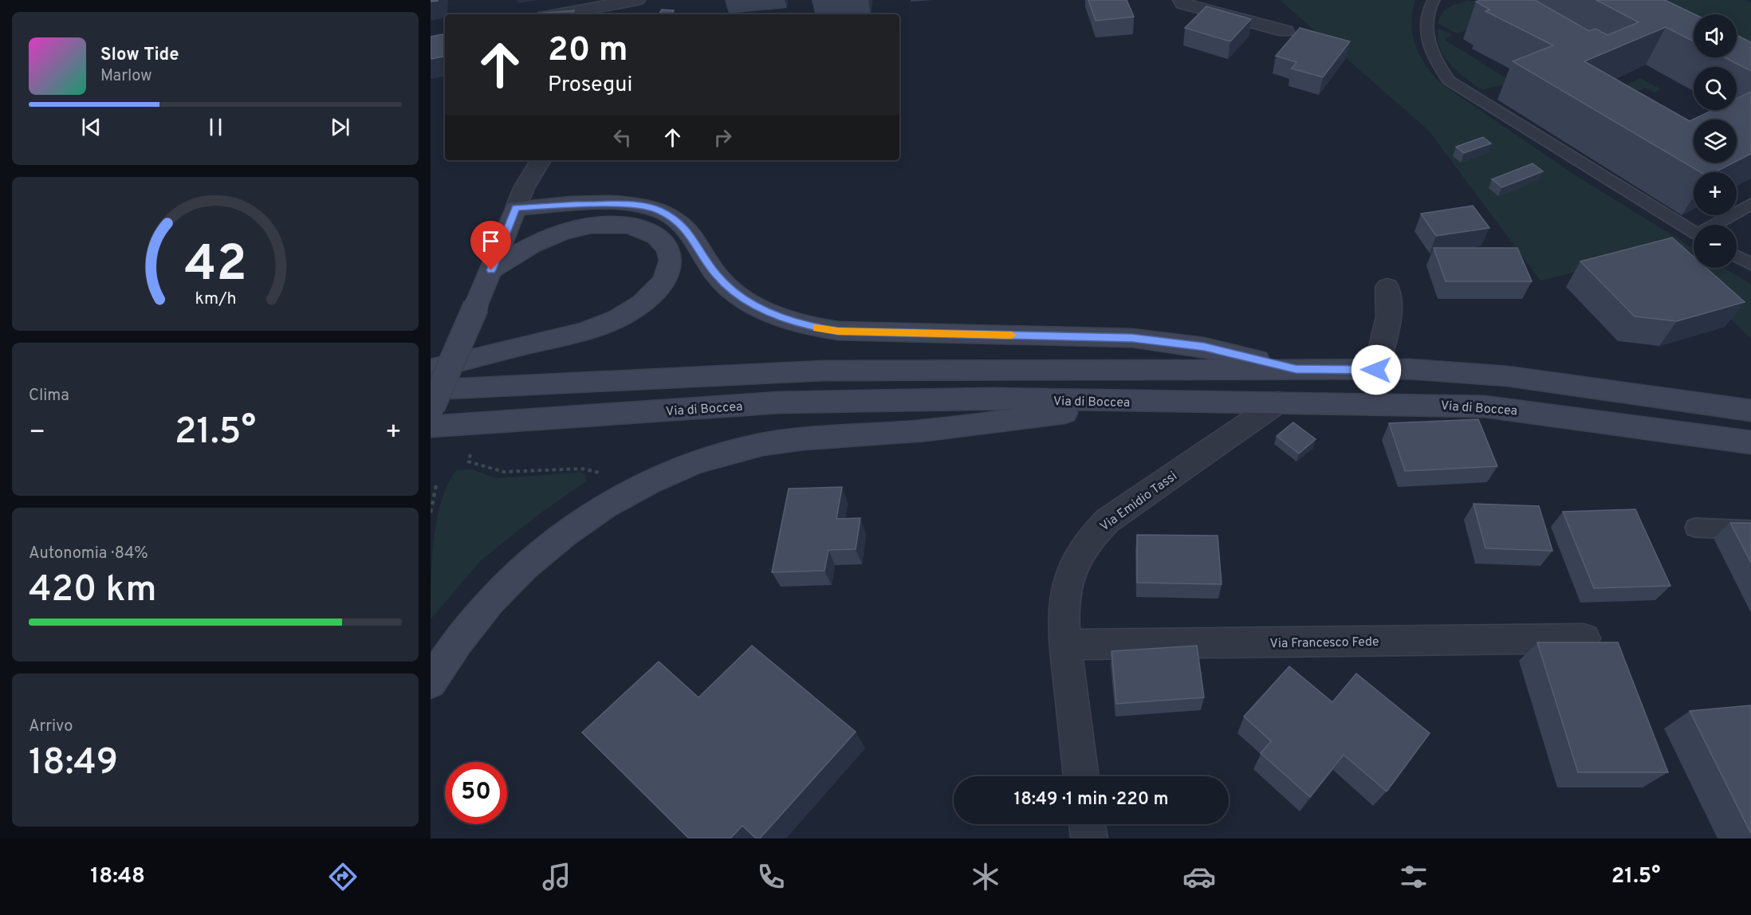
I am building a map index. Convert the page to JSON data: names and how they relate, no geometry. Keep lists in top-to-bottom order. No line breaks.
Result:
{"streets":{"main road":["Via di Boccea"],"street":["Via Emidio Tassi","Via Francesco Fede"]},"crossings":[["Via di Boccea","Via Emidio Tassi"],["Via Emidio Tassi","Via Francesco Fede"]],"page":{"map_buttons":["+","−"],"turn":["20 m","Prosegui"],"song":["Slow Tide","Marlow"],"tile":["Clima",["Autonomia · 84%","420 km"],["Arrivo","18:49"]],"heat":["−","21.5°","+"],"limit":"50","trip":"18:49 · 1 min · 220 m","tabs":["18:48","21.5°"],"gauge":["42","km/h"]}}
